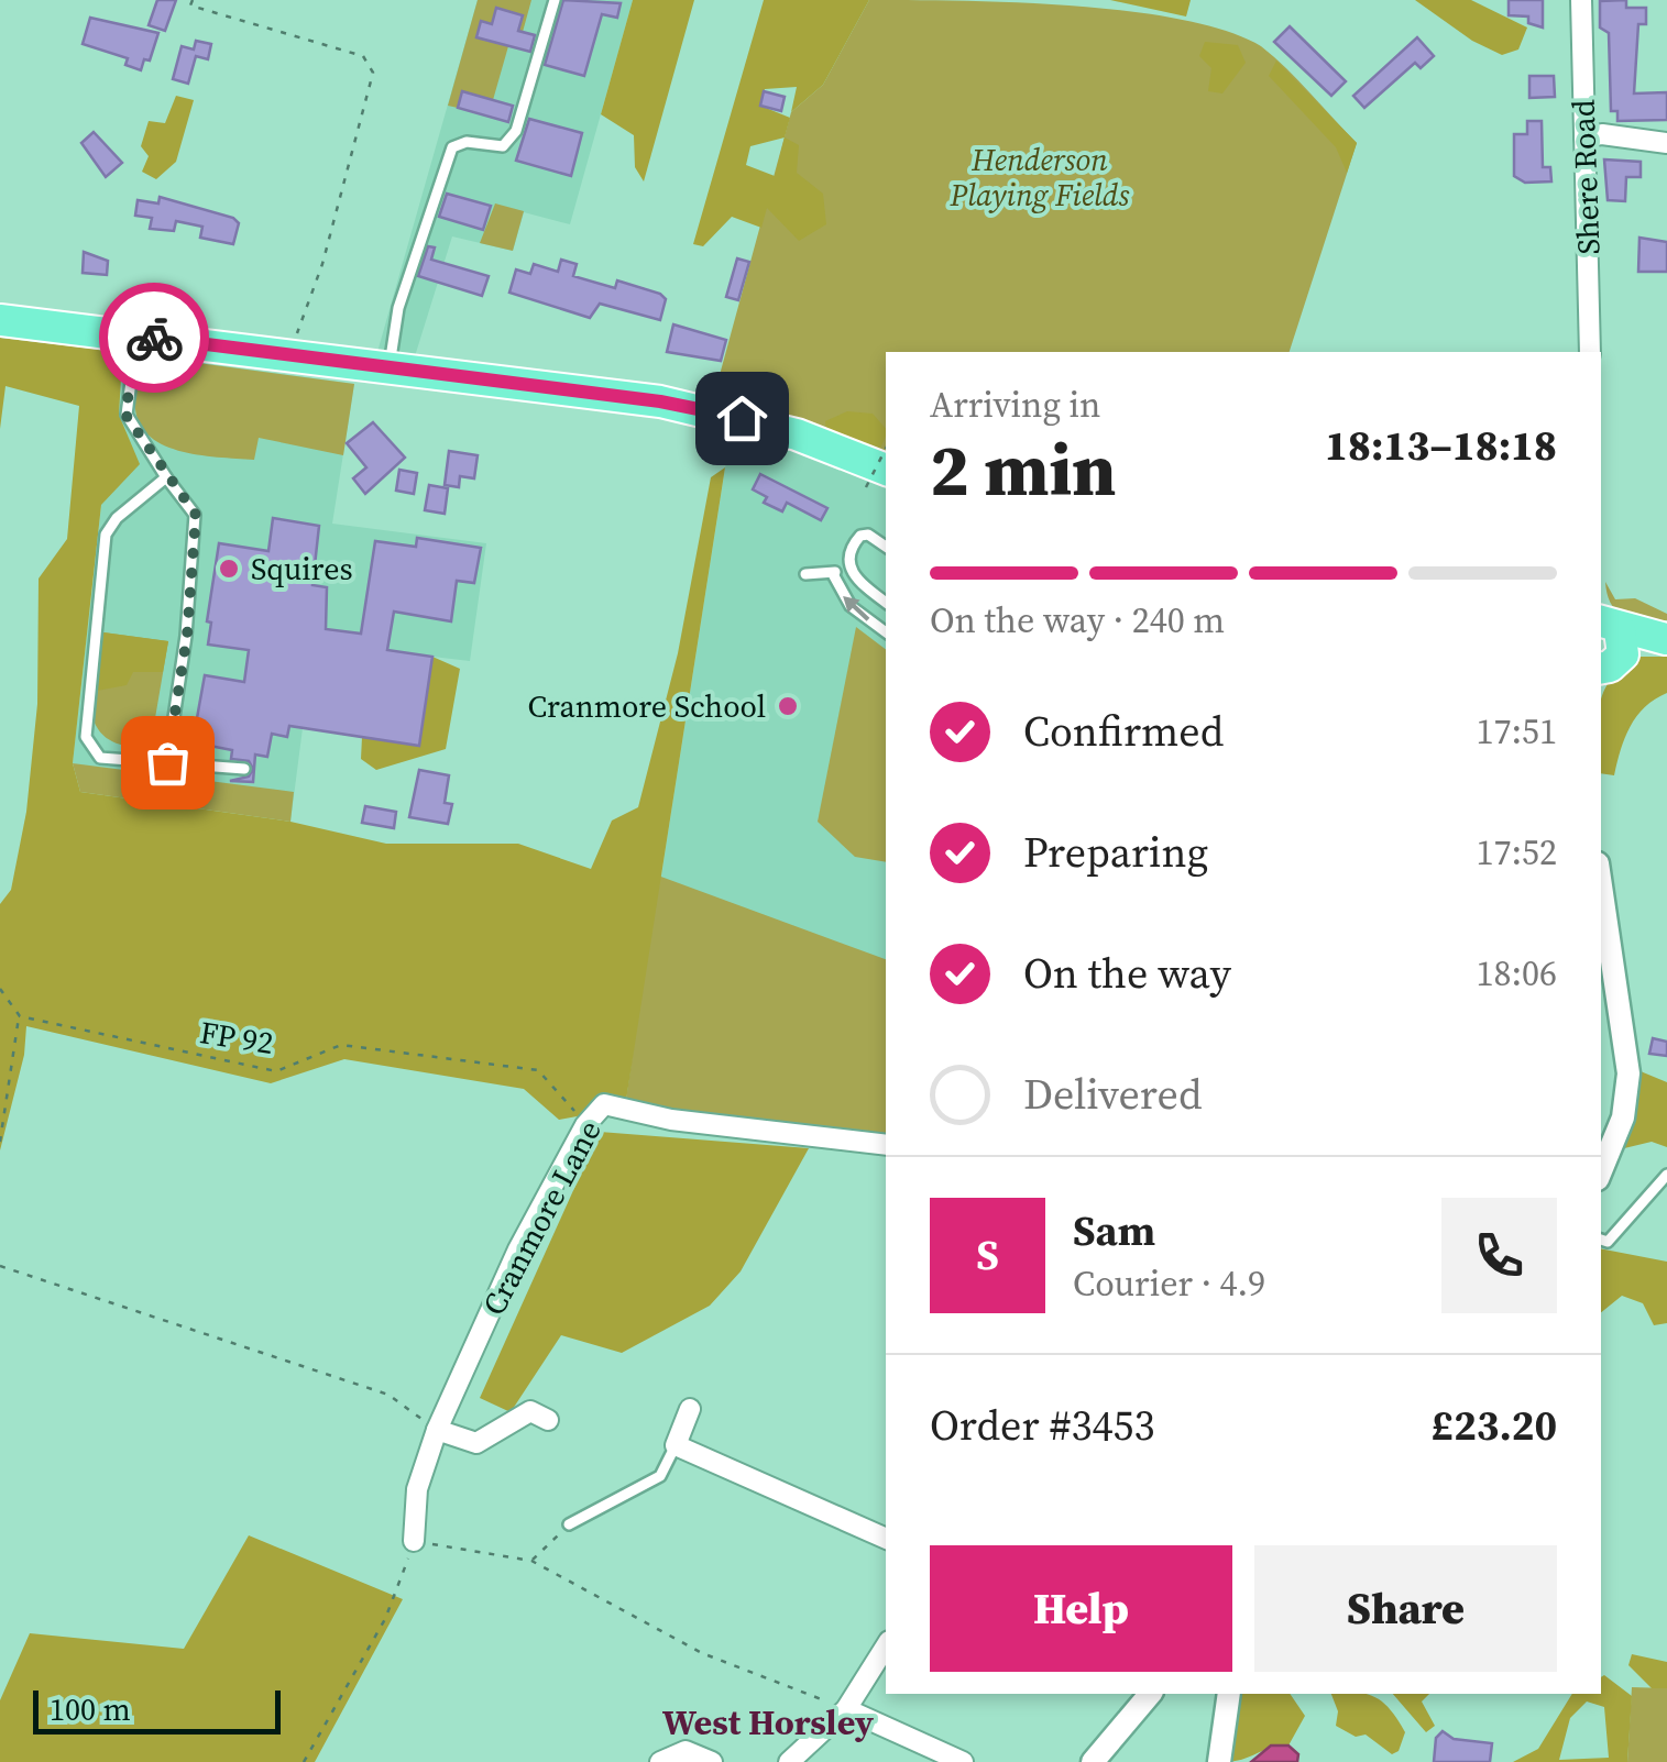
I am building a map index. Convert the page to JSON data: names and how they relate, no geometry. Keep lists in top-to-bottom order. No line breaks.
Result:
{"streets":{"street":["Shere Road","Cranmore Lane"],"path":["FP 92"]},"crossings":[["FP 92","Cranmore Lane"]],"districts":["West Horsley"],"parks":["Henderson Playing Fields"],"places":["Squires","Cranmore School"],"scale_bar":"100 m","page":{"heading":["2 min","Arriving in","18:13–18:18"],"panel":["Sam","Courier · 4.9","Order #3453","£23.20"],"bar":"On the way · 240 m","list":[["Confirmed","17:51"],["Preparing","17:52"],["On the way","18:06"],"Delivered"],"round":"S","buttons":["Help","Share"],"scale":"100 m"}}
